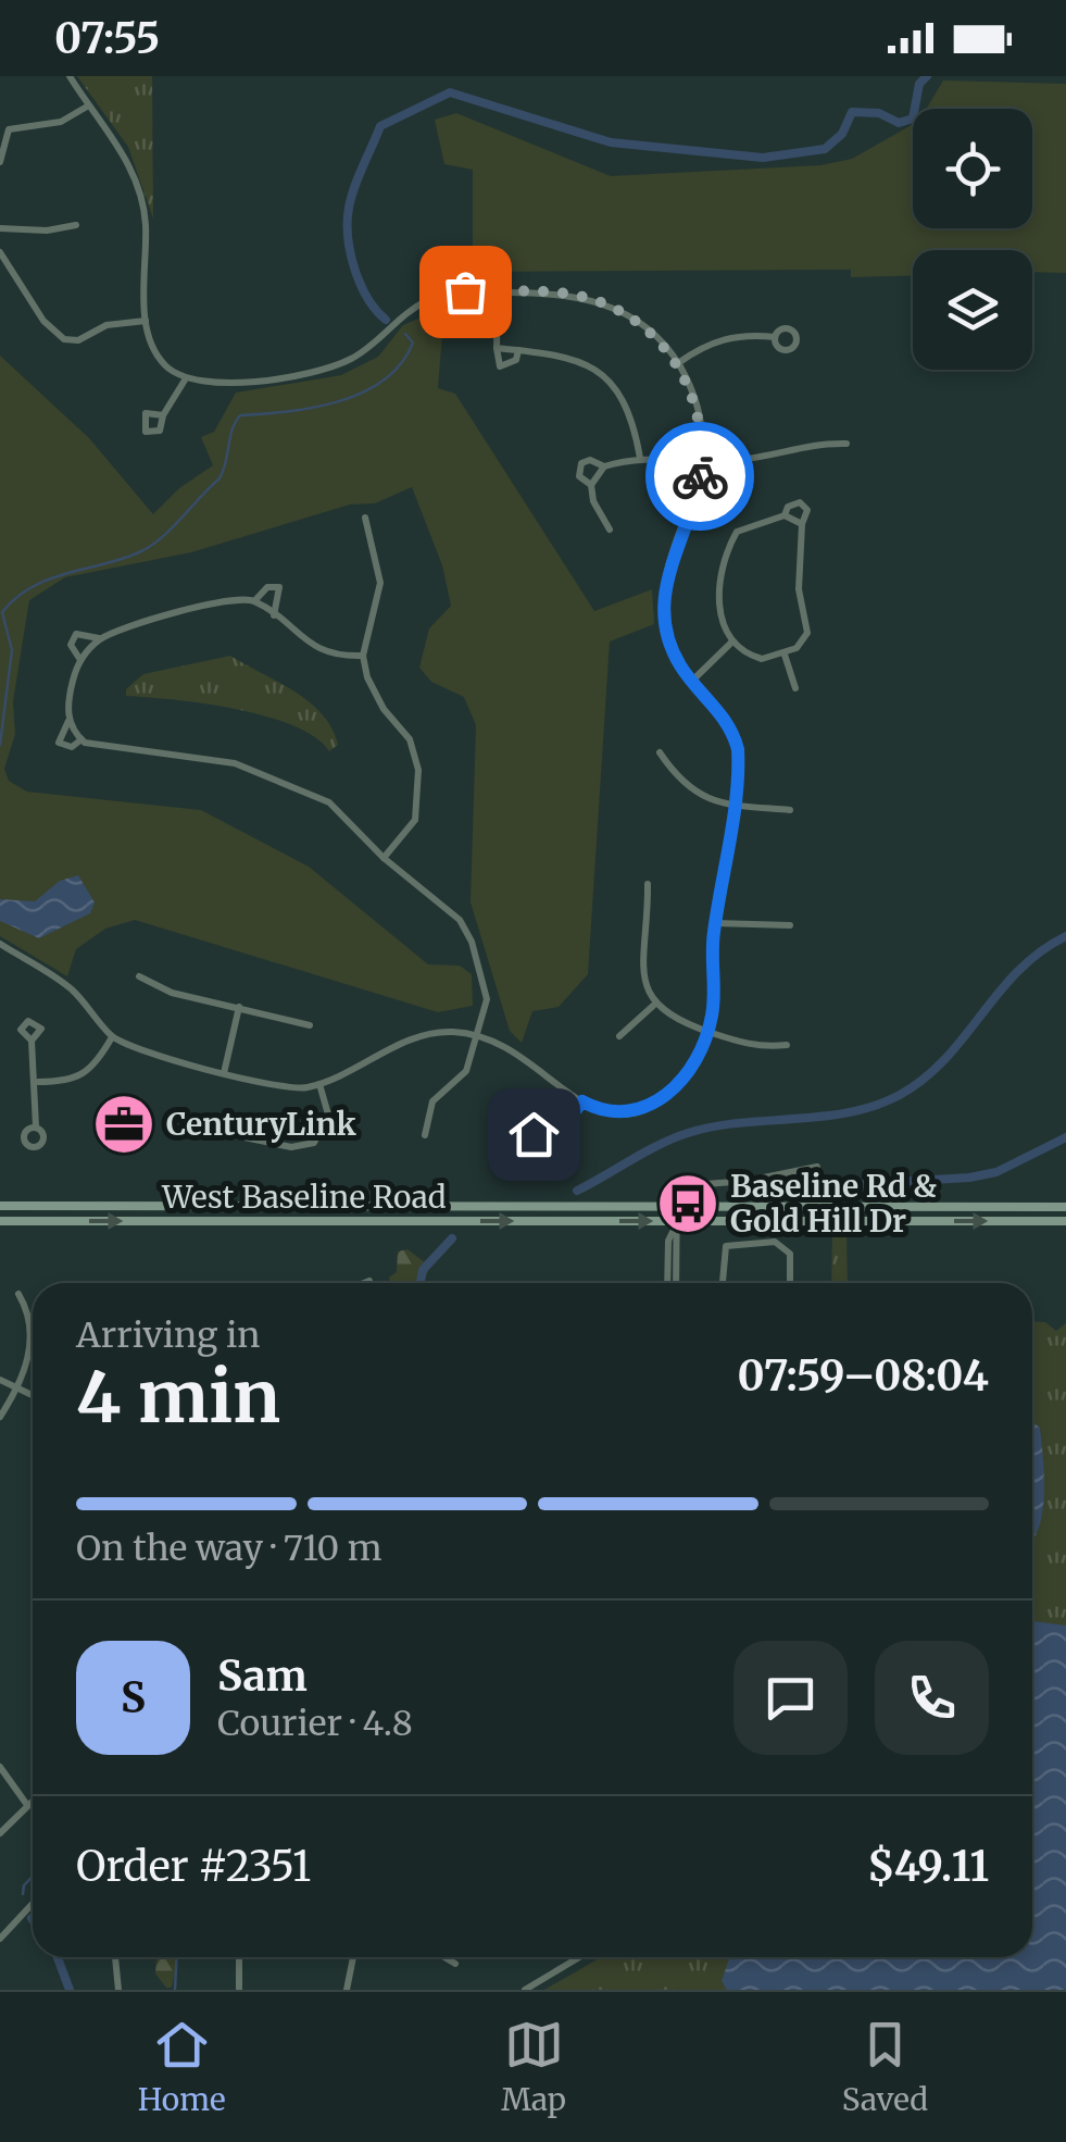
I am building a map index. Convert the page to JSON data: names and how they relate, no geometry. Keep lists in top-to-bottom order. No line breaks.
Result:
{"streets":{"main road":["West Baseline Road"]},"places":{"office":["CenturyLink"],"bus stop":["Baseline Rd & Gold Hill Dr"]},"page":{"status":"07:55","heading":["4 min","Arriving in","07:59–08:04"],"panel":["Sam","Courier · 4.8","Order #2351","$49.11"],"bar":"On the way · 710 m","round":"S","tabs":["Home","Map","Saved"]}}
